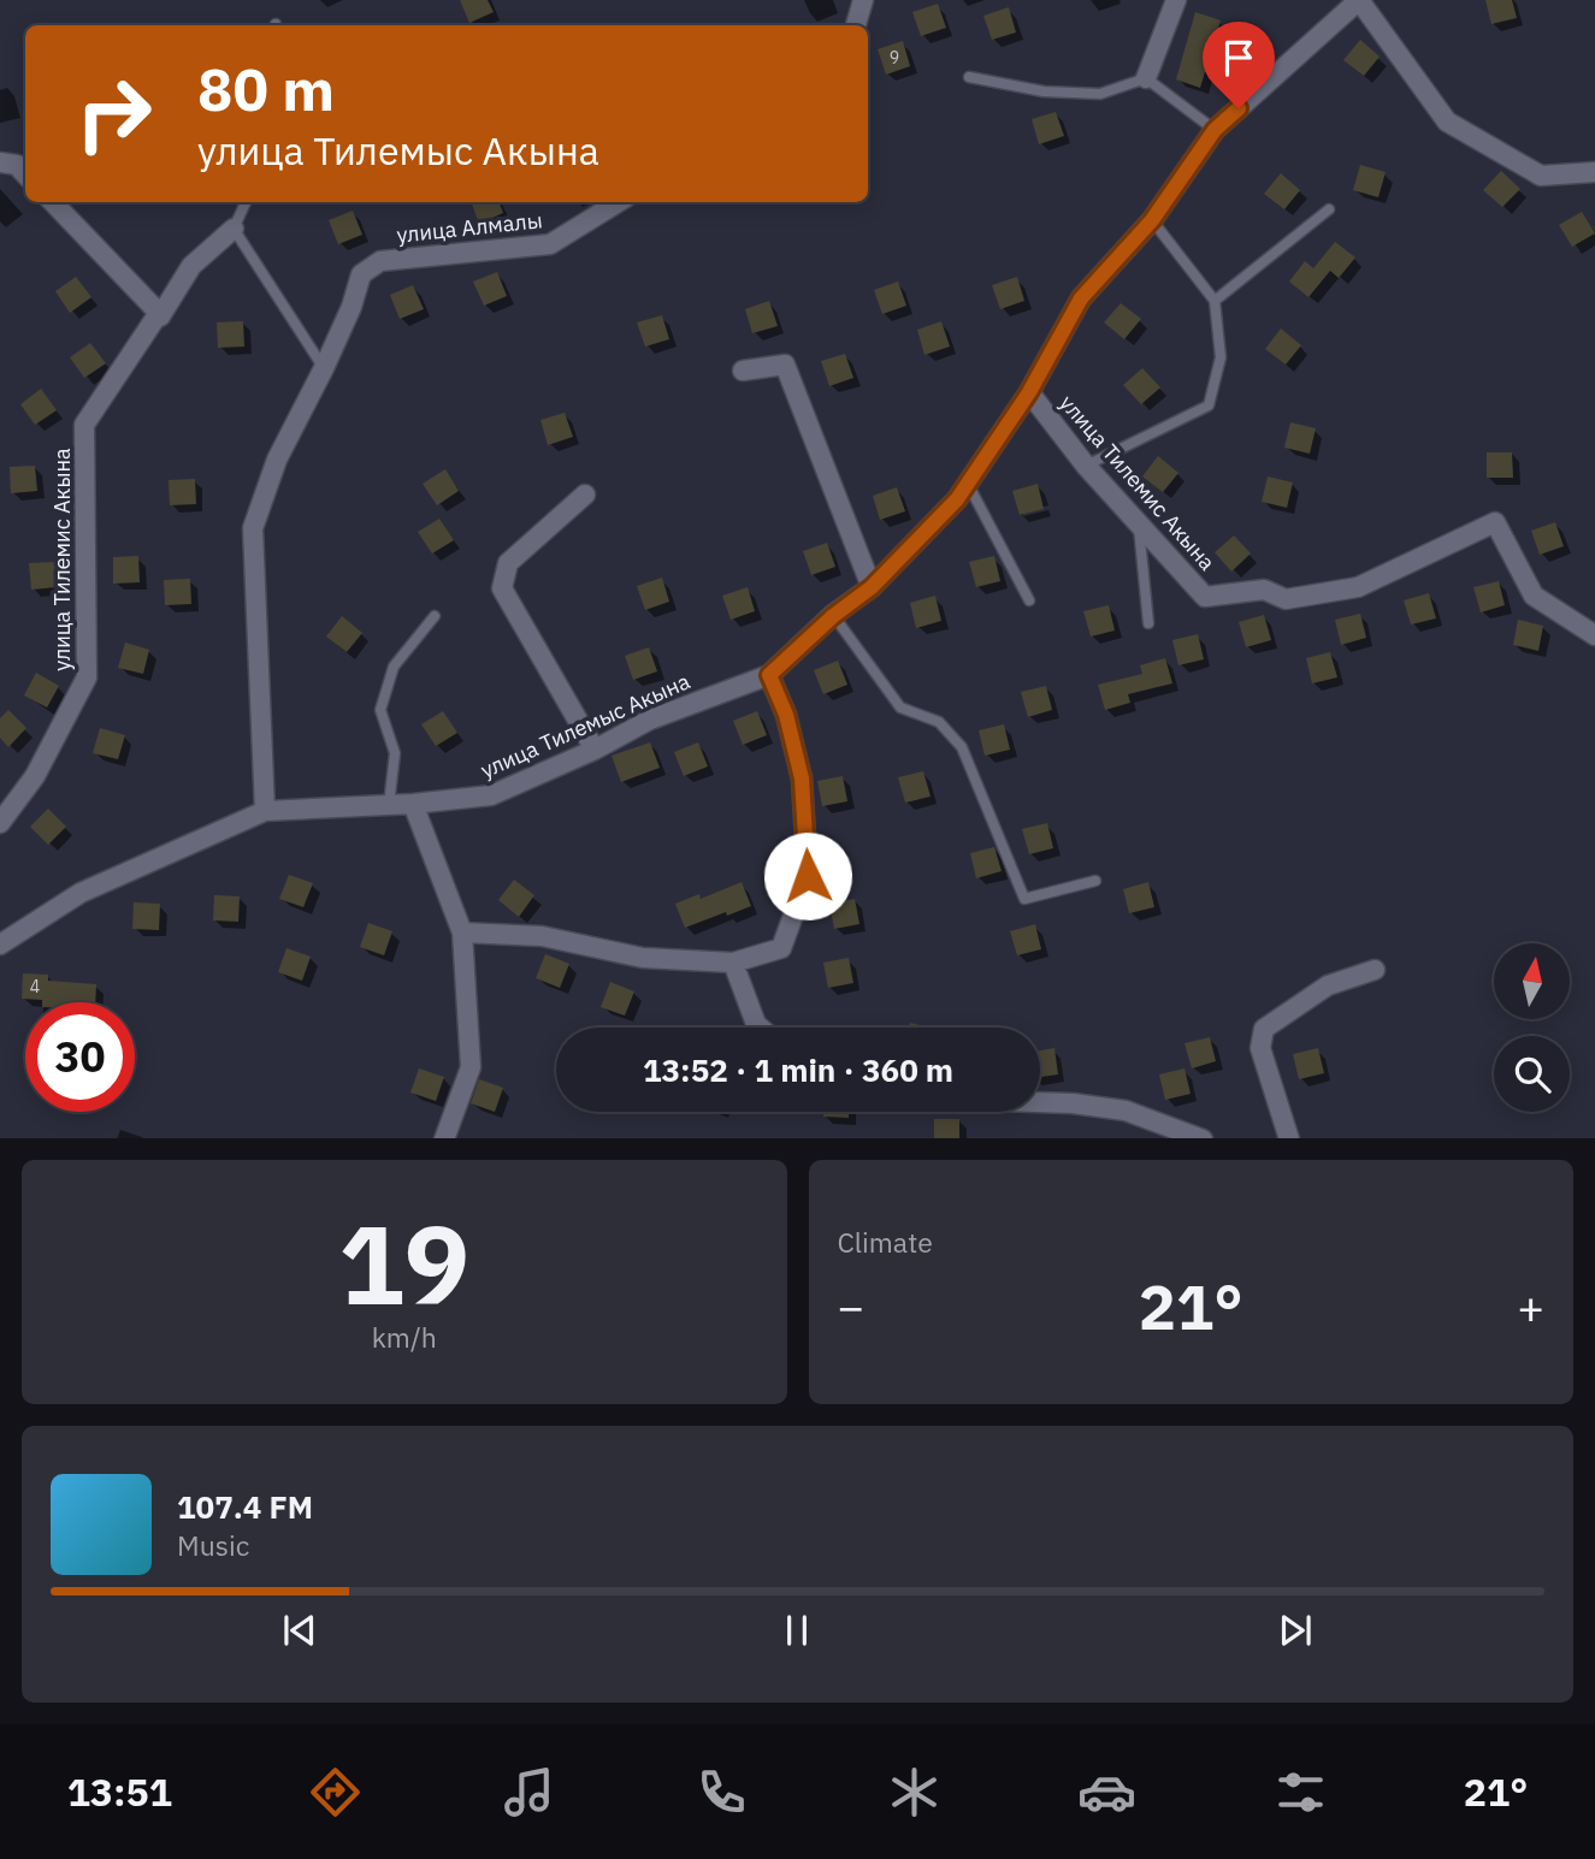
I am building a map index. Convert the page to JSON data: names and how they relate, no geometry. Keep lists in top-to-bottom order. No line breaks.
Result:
{"streets":{"street":["улица Алмалы","улица Тилемис Акына","улица Тилемыс Акына"]},"crossings":[["улица Тилемис Акына","улица Тилемыс Акына"]],"house_numbers":["9","4"],"north":"top","page":{"turn":["80 m","улица Тилемыс Акына"],"limit":"30","trip":"13:52 · 1 min · 360 m","tile":[["19","km/h"],"Climate"],"heat":["−","21°","+"],"song":["107.4 FM","Music"],"tabs":["13:51","21°"]}}
